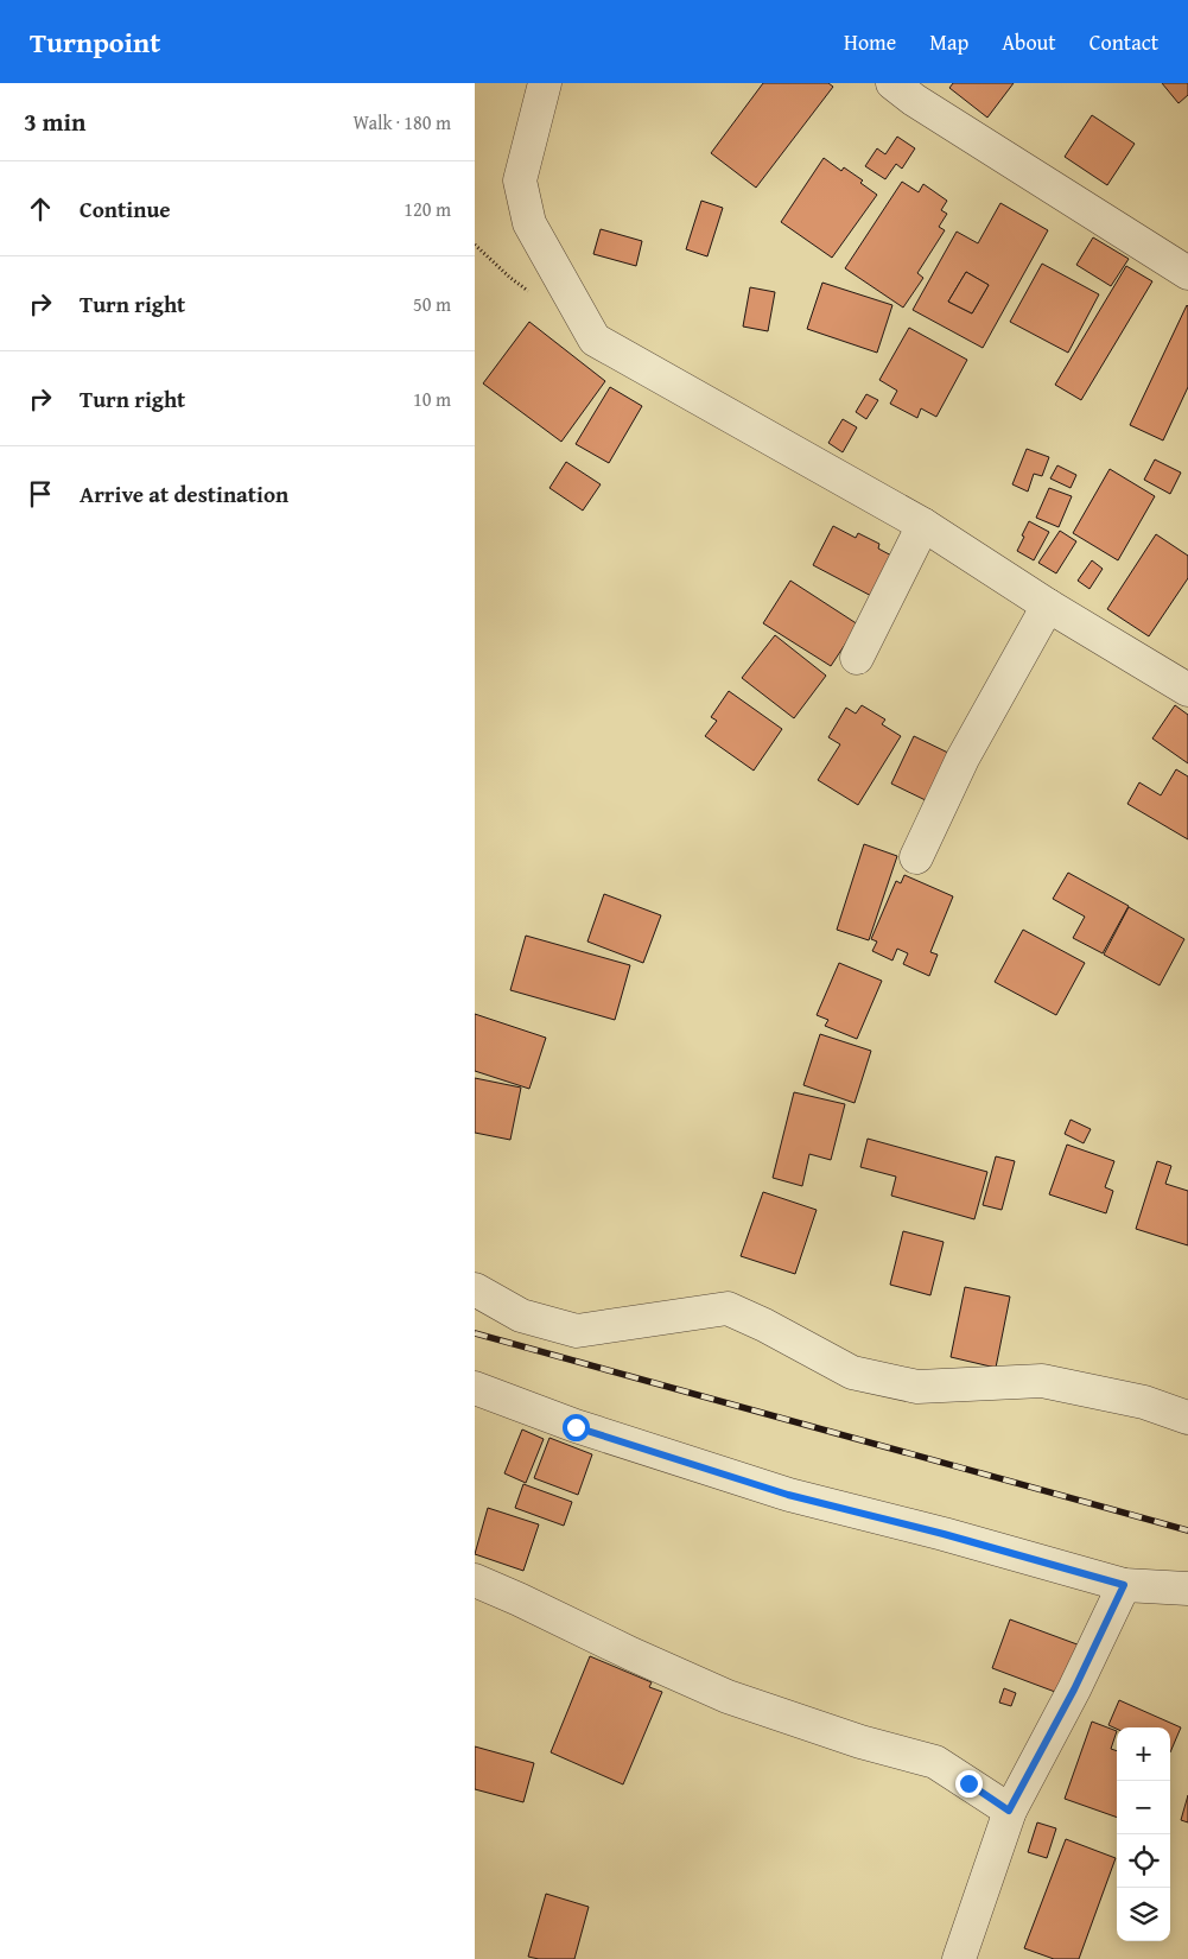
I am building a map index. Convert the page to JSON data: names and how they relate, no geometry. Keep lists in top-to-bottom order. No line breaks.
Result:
{"page":{"header":"Turnpoint","nav":["Home","Map","About","Contact"],"heading":["3 min","Walk · 180 m"],"list":[["Continue","120 m"],["Turn right","50 m"],["Turn right","10 m"],"Arrive at destination"],"map_buttons":["+","−"]}}
